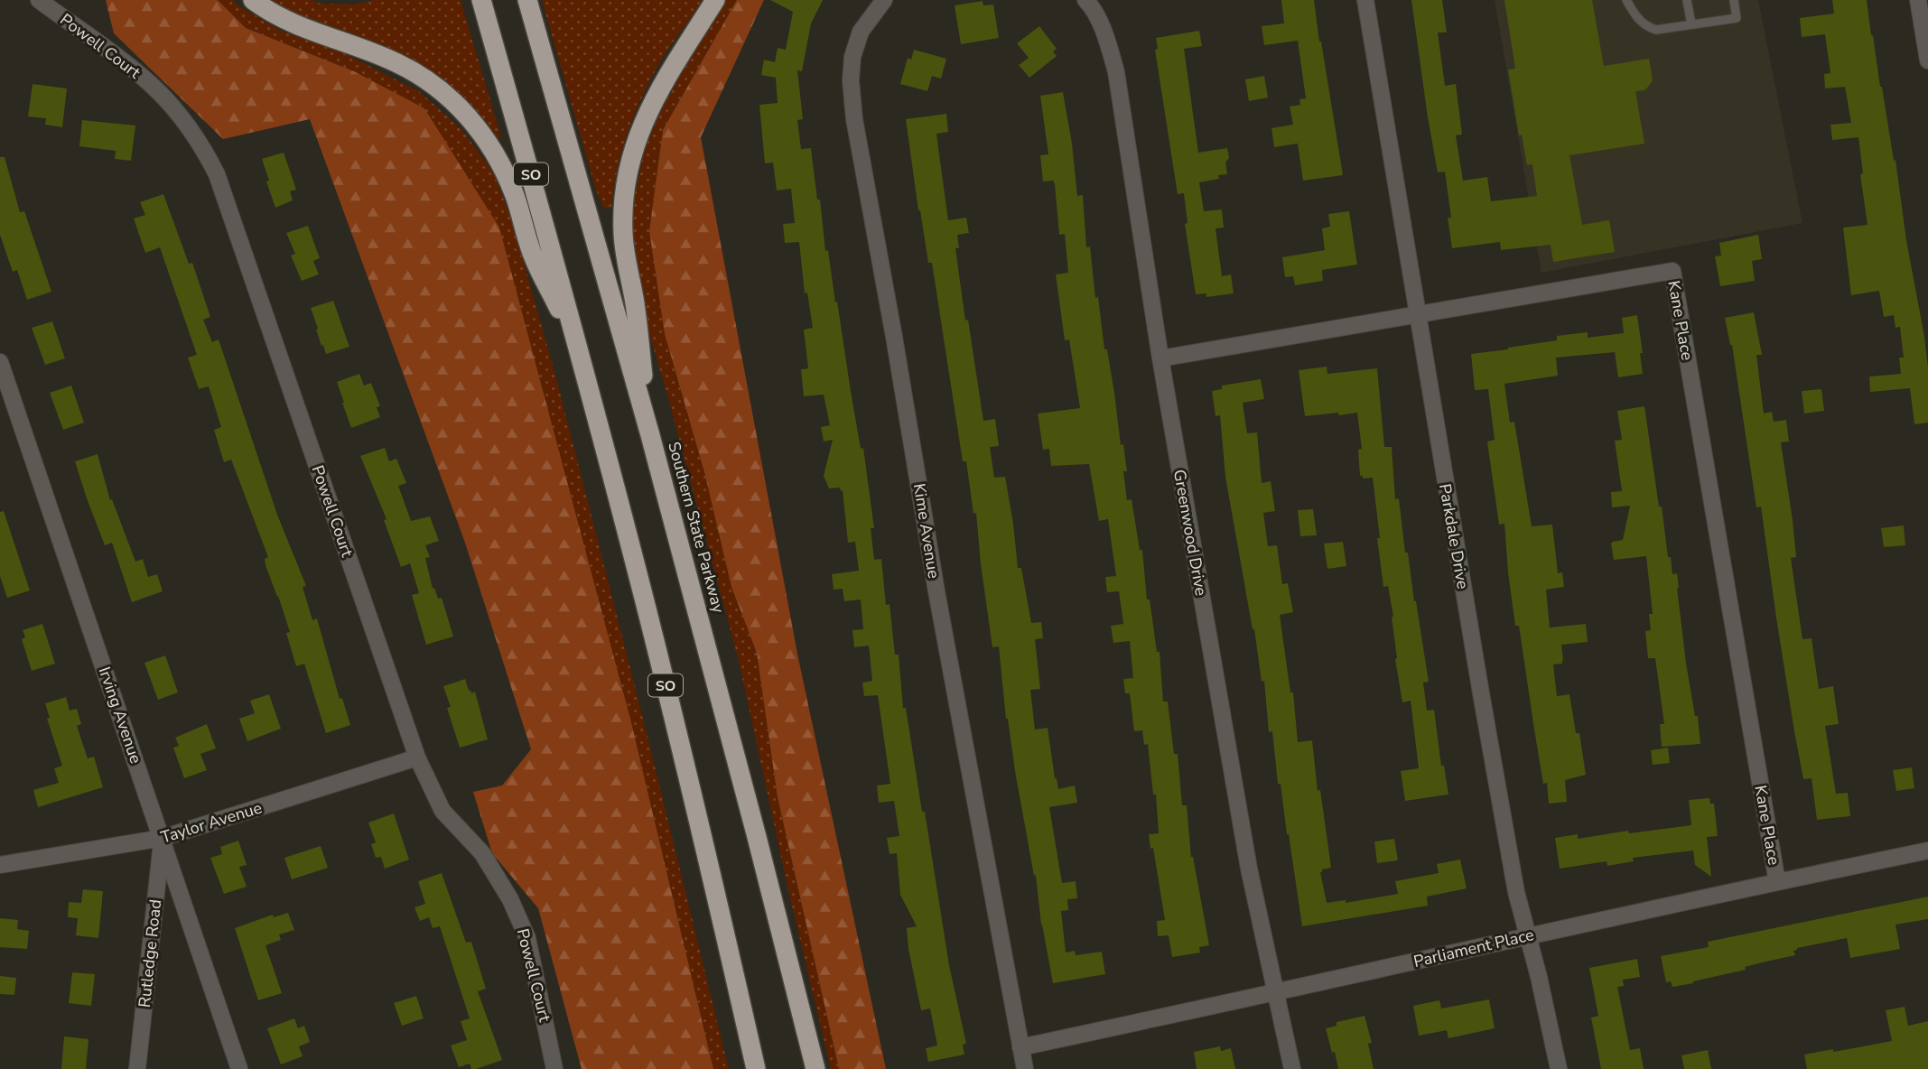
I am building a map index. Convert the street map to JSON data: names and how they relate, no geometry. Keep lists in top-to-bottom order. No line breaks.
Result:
{"streets":{"highway":["SO","Southern State Parkway"],"street":["Powell Court","Kane Place","Kime Avenue","Greenwood Drive","Parkdale Drive","Irving Avenue","Taylor Avenue","Parliament Place","Rutledge Road"]},"crossings":[["Powell Court","Taylor Avenue"],["Kane Place","Greenwood Drive"],["Kane Place","Parkdale Drive"],["Kane Place","Parliament Place"],["Kime Avenue","Parliament Place"],["Greenwood Drive","Parliament Place"],["Parkdale Drive","Parliament Place"],["Irving Avenue","Taylor Avenue"],["Irving Avenue","Rutledge Road"],["Taylor Avenue","Rutledge Road"]]}
